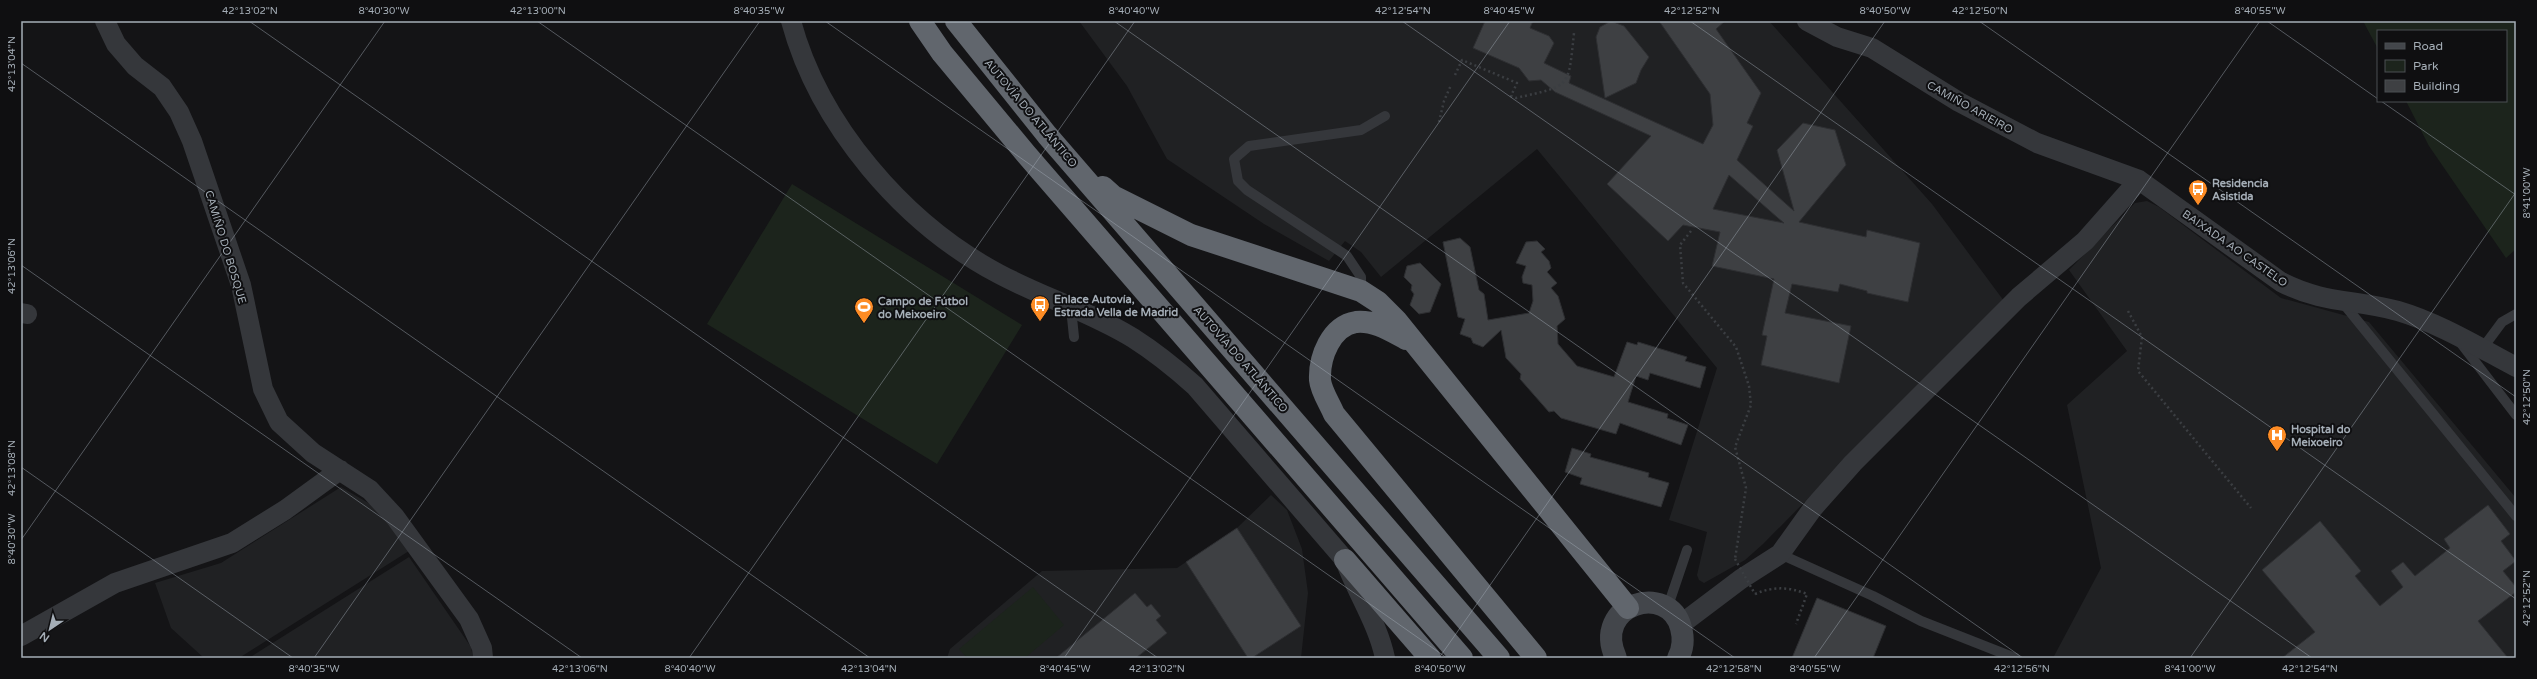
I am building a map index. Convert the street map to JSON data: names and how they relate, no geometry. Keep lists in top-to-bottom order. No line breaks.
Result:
{"streets":{"highway":["AUTOVÍA DO ATLÁNTICO"],"street":["CAMIÑO ARIEIRO","CAMIÑO DO BOSQUE","BAIXADA AO CASTELO"]},"crossings":[["CAMIÑO ARIEIRO","BAIXADA AO CASTELO"]],"places":{"bus stop":["Residencia Asistida","Enlace Autovía, Estrada Vella de Madrid"],"sports":["Campo de Fútbol do Meixoeiro"],"hospital":["Hospital do Meixoeiro"]},"legend":["Road","Park","Building"],"north":"bottom left","coordinates":["42°13'02\"N","8°40'30\"W","42°13'00\"N","8°40'35\"W","8°40'40\"W","42°12'54\"N","8°40'45\"W","42°12'52\"N","8°40'50\"W","42°12'50\"N","8°40'55\"W","42°13'04\"N","8°41'00\"W","42°13'06\"N","42°13'08\"N","42°12'58\"N","42°12'56\"N"]}
